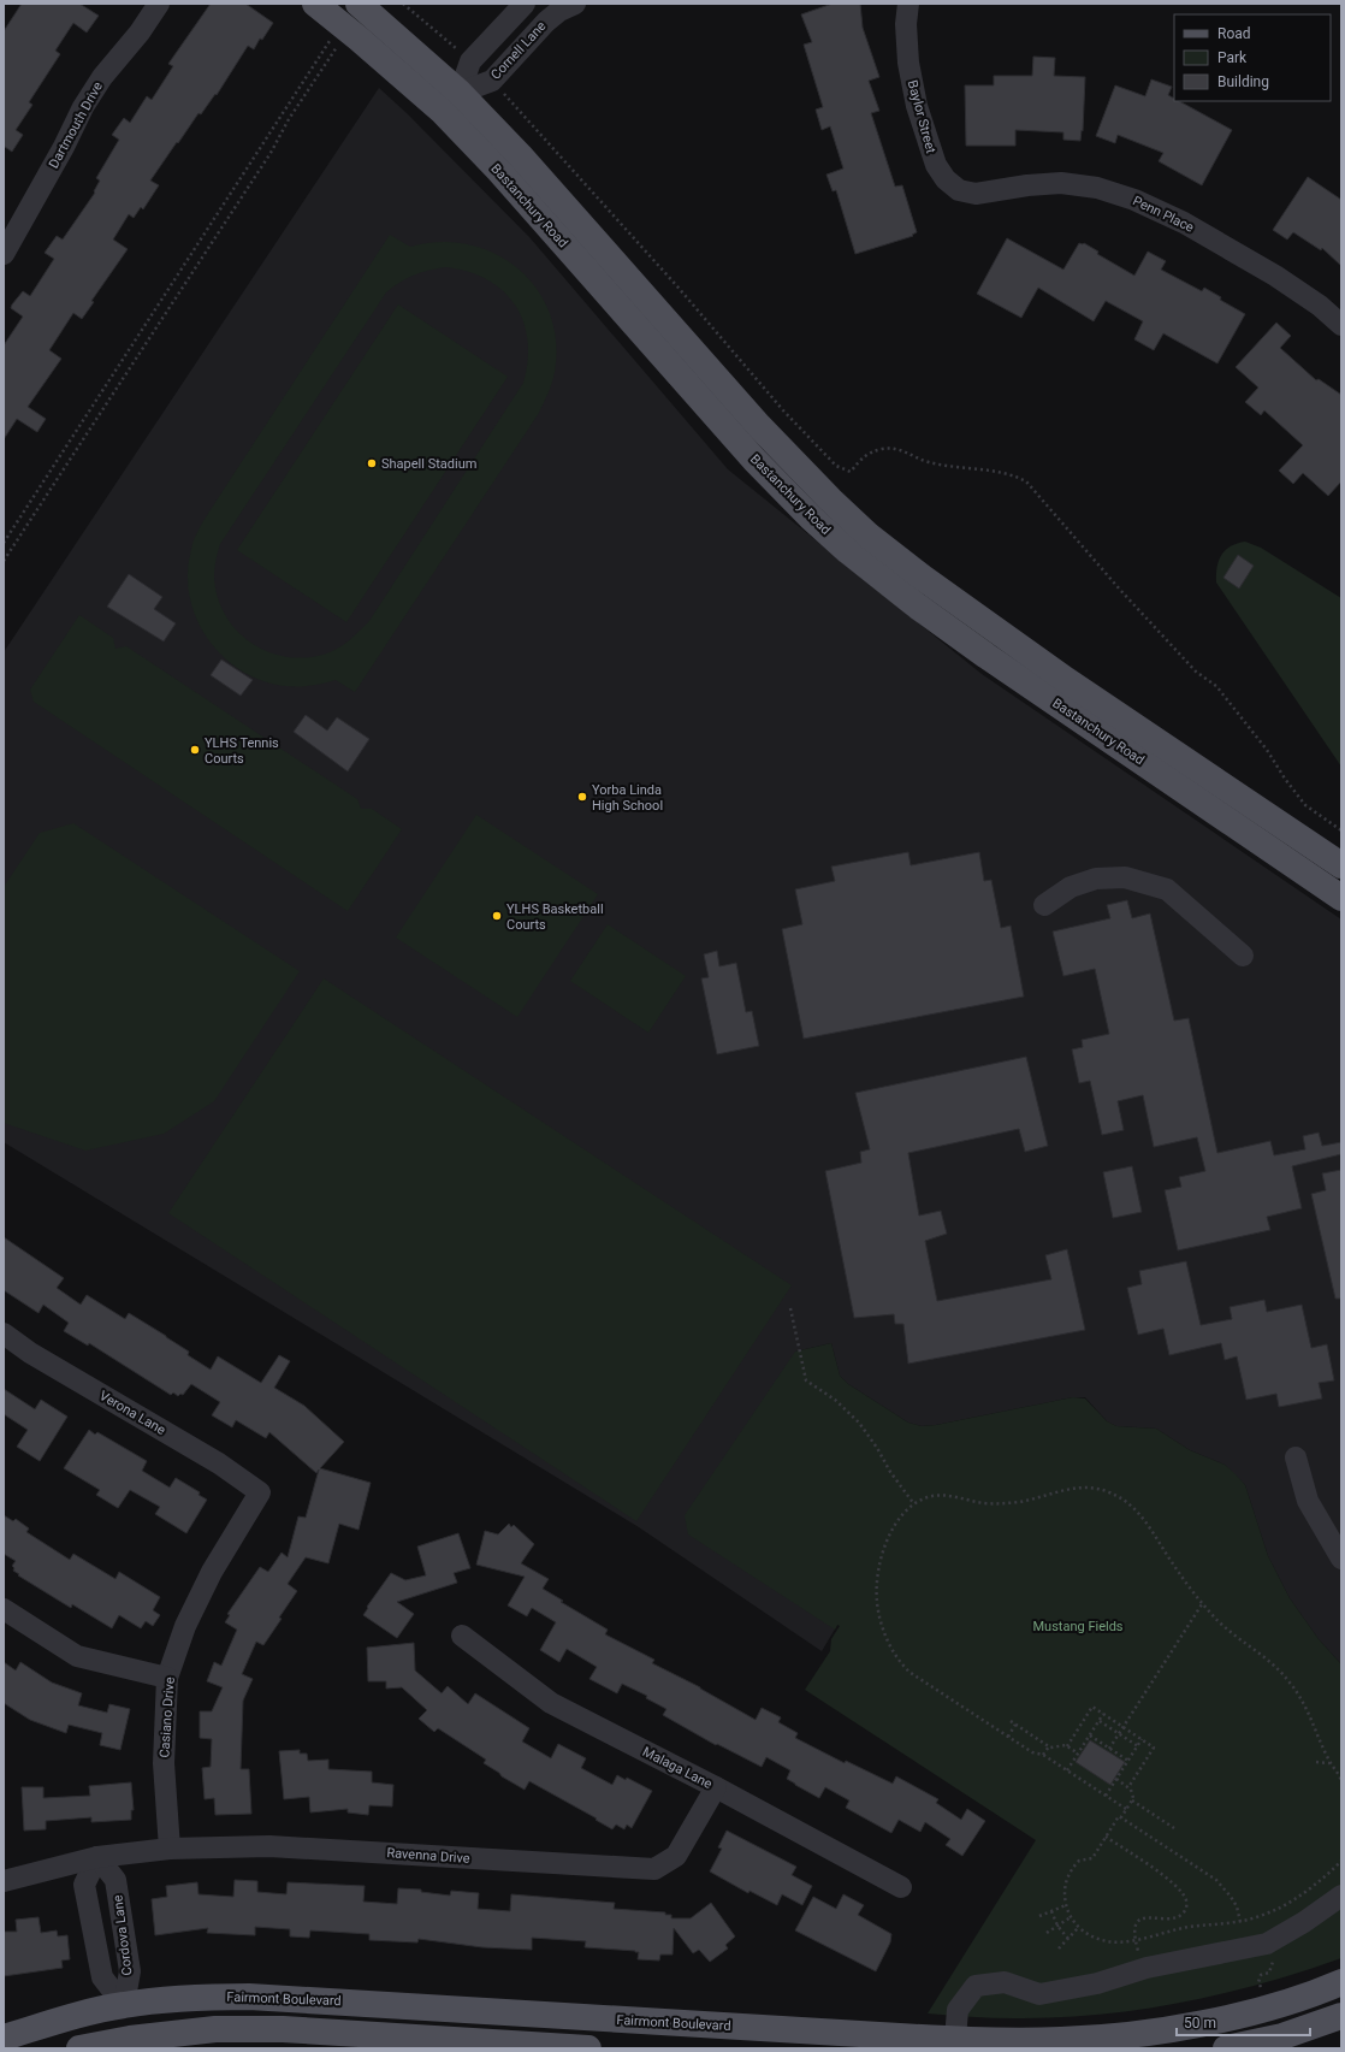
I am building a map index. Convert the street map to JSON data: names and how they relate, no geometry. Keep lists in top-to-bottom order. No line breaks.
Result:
{"streets":{"main road":["Bastanchury Road","Fairmont Boulevard"],"street":["Cornell Lane","Baylor Street","Dartmouth Drive","Penn Place","Verona Lane","Casiano Drive","Malaga Lane","Ravenna Drive","Cordova Lane"]},"crossings":[["Cornell Lane","Bastanchury Road"],["Baylor Street","Penn Place"],["Verona Lane","Casiano Drive"],["Casiano Drive","Ravenna Drive"],["Malaga Lane","Ravenna Drive"],["Ravenna Drive","Cordova Lane"],["Cordova Lane","Fairmont Boulevard"]],"parks":["Mustang Fields"],"places":["Shapell Stadium","YLHS Tennis Courts","Yorba Linda High School","YLHS Basketball Courts"],"legend":["Road","Park","Building"],"scale_bar":"50 m"}
